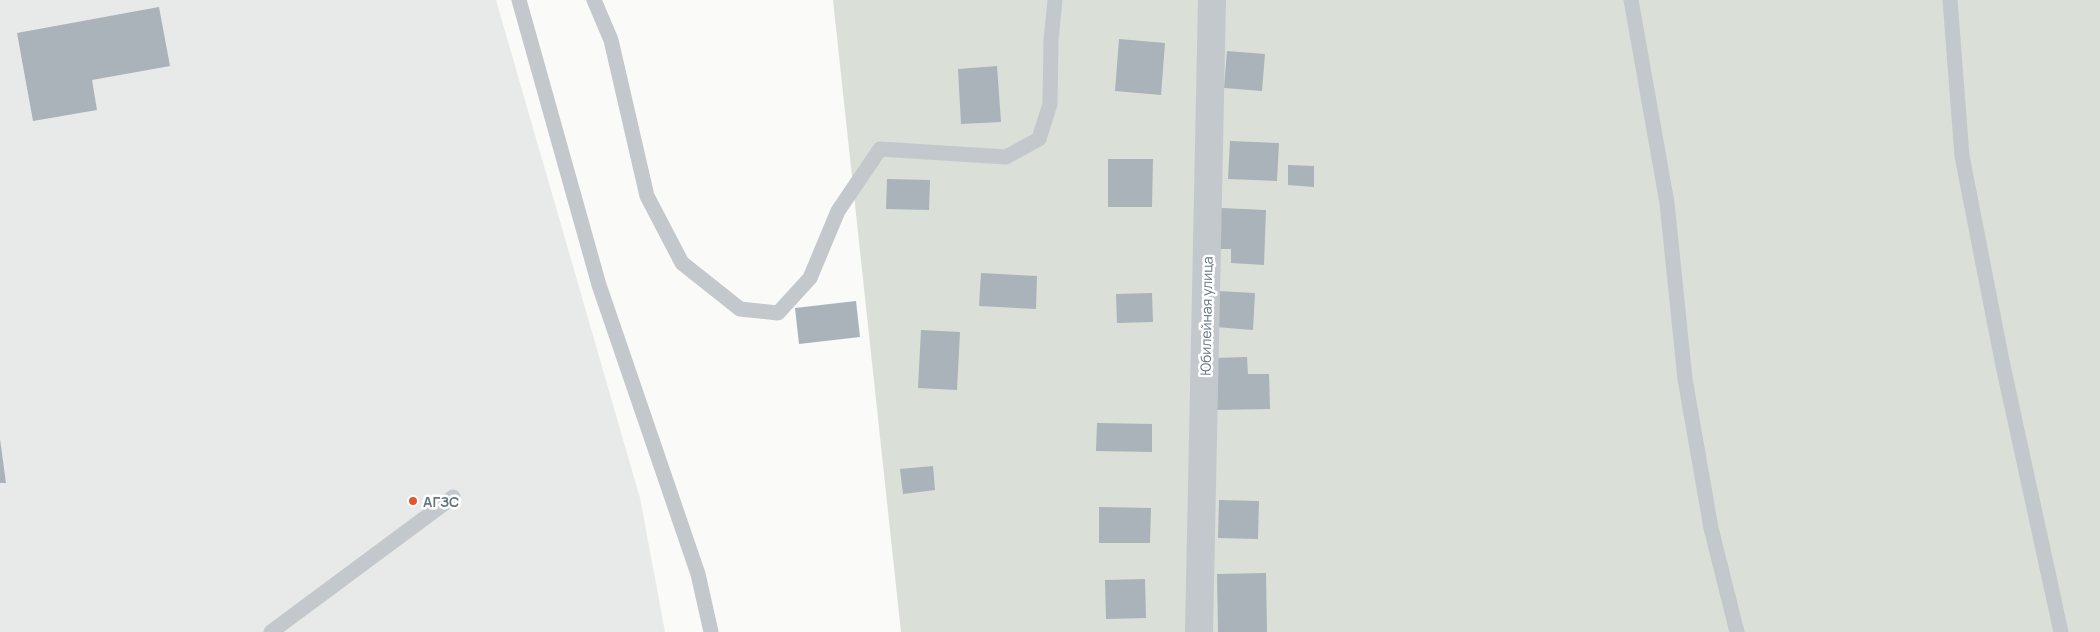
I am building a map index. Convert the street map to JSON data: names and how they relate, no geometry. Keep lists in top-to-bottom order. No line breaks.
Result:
{"streets":{"street":["Юбилейная улица"]},"places":["АГЗС"]}
